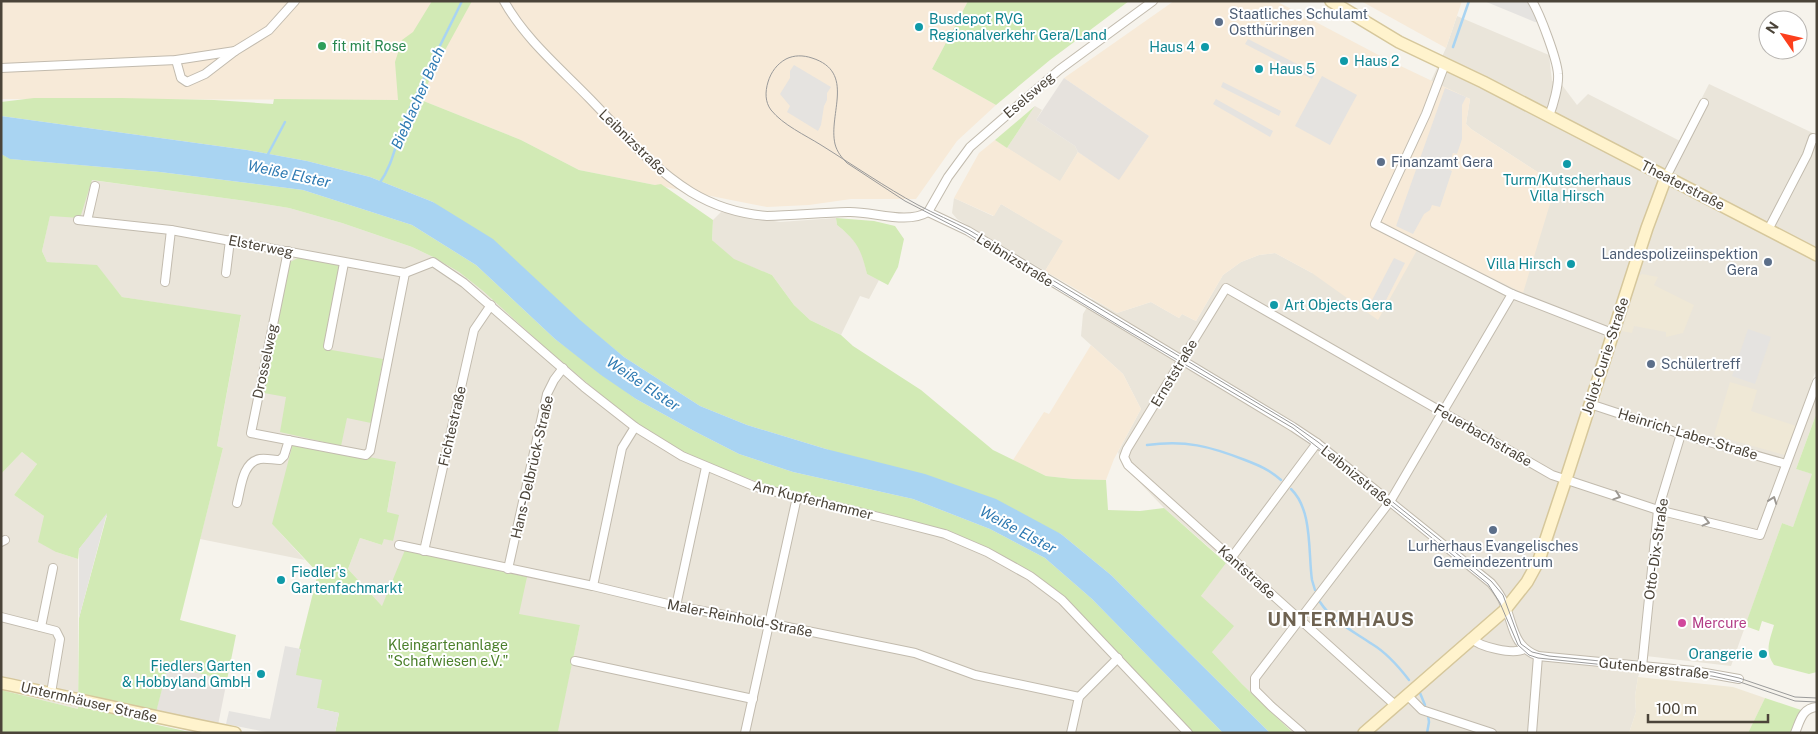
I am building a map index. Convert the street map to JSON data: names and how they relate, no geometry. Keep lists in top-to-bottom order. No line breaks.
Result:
{"streets":{"main road":["Theaterstraße","Joliot-Curie-Straße","Untermhäuser Straße"],"street":["Eselsweg","Leibnizstraße","Elsterweg","Drosselweg","Ernststraße","Fichtestraße","Heinrich-Laber-Straße","Feuerbachstraße","Hans-Delbrück-Straße","Am Kupferhammer","Otto-Dix-Straße","Kantstraße","Maler-Reinhold-Straße","Gutenbergstraße"]},"crossings":[["Eselsweg","Leibnizstraße"],["Leibnizstraße","Joliot-Curie-Straße"],["Leibnizstraße","Ernststraße"],["Theaterstraße","Joliot-Curie-Straße"],["Elsterweg","Drosselweg"],["Elsterweg","Am Kupferhammer"],["Joliot-Curie-Straße","Heinrich-Laber-Straße"],["Joliot-Curie-Straße","Feuerbachstraße"],["Joliot-Curie-Straße","Kantstraße"],["Drosselweg","Am Kupferhammer"],["Ernststraße","Feuerbachstraße"],["Ernststraße","Kantstraße"],["Fichtestraße","Am Kupferhammer"],["Fichtestraße","Maler-Reinhold-Straße"],["Heinrich-Laber-Straße","Feuerbachstraße"],["Heinrich-Laber-Straße","Otto-Dix-Straße"],["Feuerbachstraße","Otto-Dix-Straße"],["Hans-Delbrück-Straße","Am Kupferhammer"],["Hans-Delbrück-Straße","Maler-Reinhold-Straße"],["Otto-Dix-Straße","Gutenbergstraße"]],"districts":["UNTERMHAUS"],"water":["Bieblacher Bach","Weiße Elster"],"parks":["Kleingartenanlage \"Schafwiesen e.V.\""],"places":["Staatliches Schulamt Ostthüringen","Busdepot RVG Regionalverkehr Gera/Land","fit mit Rose","Haus 4","Haus 2","Haus 5","Finanzamt Gera","Turm/Kutscherhaus Villa Hirsch","Landespolizeiinspektion Gera","Villa Hirsch","Art Objects Gera","Schülertreff","Lurherhaus Evangelisches Gemeindezentrum","Fiedler's Gartenfachmarkt","Mercure","Orangerie","Fiedlers Garten & Hobbyland GmbH"],"scale_bar":"100 m","north":"top left"}
